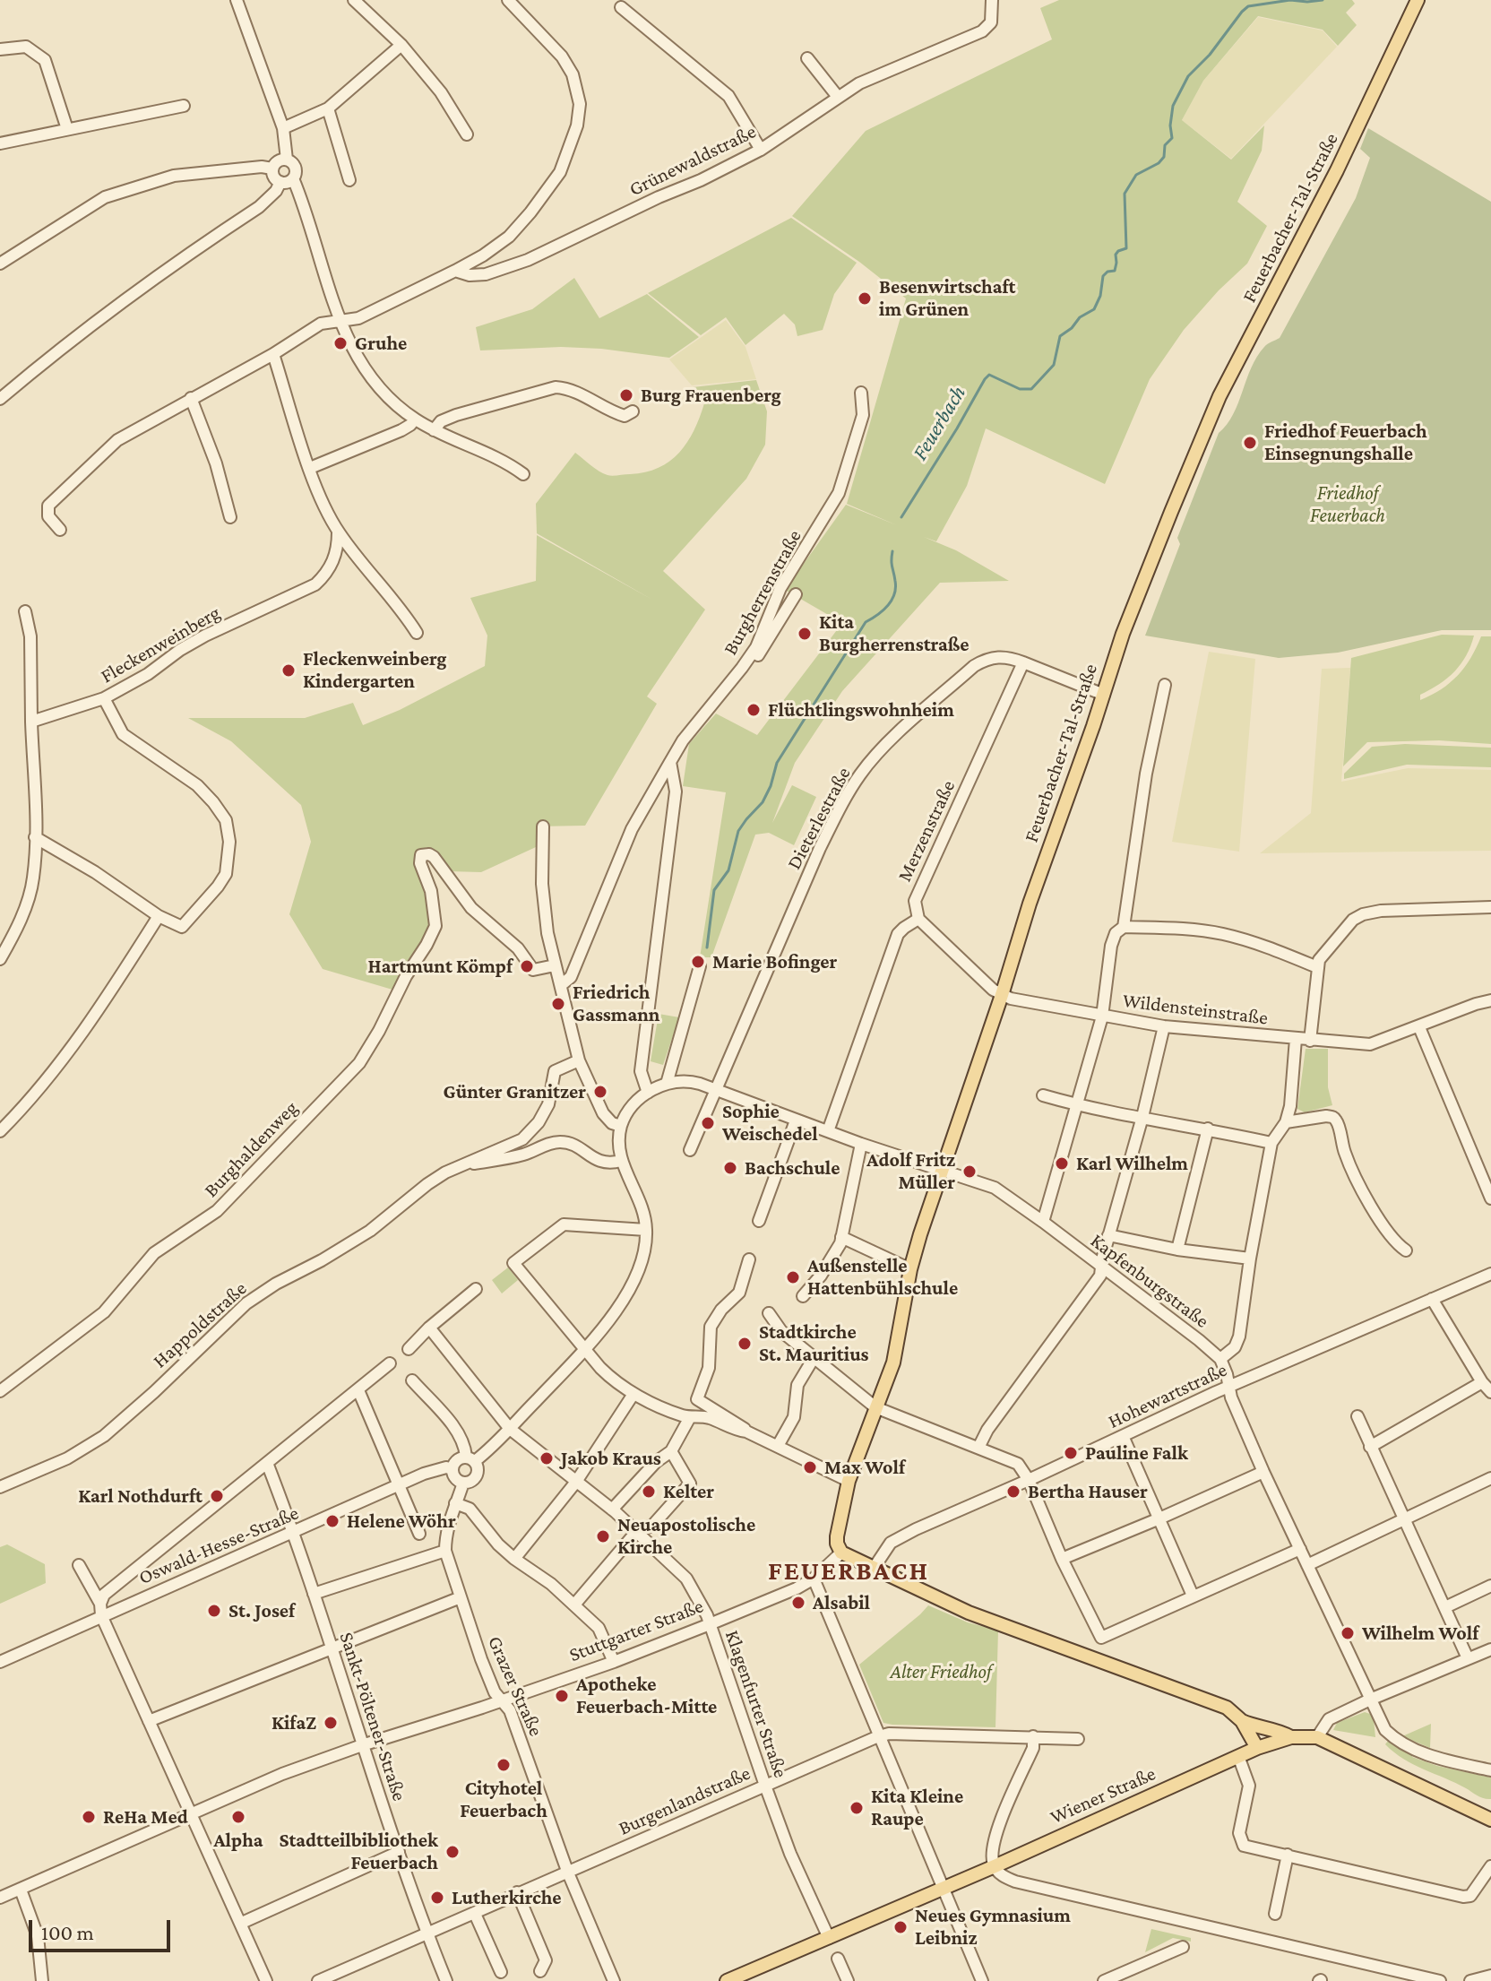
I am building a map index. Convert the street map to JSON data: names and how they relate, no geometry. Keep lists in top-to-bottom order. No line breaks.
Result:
{"streets":{"main road":["Feuerbacher-Tal-Straße","Wiener Straße"],"street":["Grünewaldstraße","Burgherrenstraße","Fleckenweinberg","Dieterlestraße","Merzenstraße","Wildensteinstraße","Burghaldenweg","Kapfenburgstraße","Happoldstraße","Hohewartstraße","Oswald-Hesse-Straße","Stuttgarter Straße","Grazer Straße","Klagenfurter Straße","Sankt-Pöltener-Straße","Burgenlandstraße"]},"crossings":[["Feuerbacher-Tal-Straße","Dieterlestraße"],["Feuerbacher-Tal-Straße","Wildensteinstraße"],["Feuerbacher-Tal-Straße","Kapfenburgstraße"],["Feuerbacher-Tal-Straße","Stuttgarter Straße"],["Dieterlestraße","Merzenstraße"],["Dieterlestraße","Kapfenburgstraße"],["Merzenstraße","Wildensteinstraße"],["Oswald-Hesse-Straße","Grazer Straße"],["Oswald-Hesse-Straße","Sankt-Pöltener-Straße"],["Stuttgarter Straße","Grazer Straße"],["Stuttgarter Straße","Klagenfurter Straße"],["Stuttgarter Straße","Sankt-Pöltener-Straße"],["Grazer Straße","Burgenlandstraße"],["Klagenfurter Straße","Wiener Straße"],["Klagenfurter Straße","Burgenlandstraße"],["Sankt-Pöltener-Straße","Burgenlandstraße"]],"districts":["FEUERBACH"],"water":["Feuerbach"],"parks":["Friedhof Feuerbach","Alter Friedhof"],"places":["Besenwirtschaft im Grünen","Gruhe","Burg Frauenberg","Friedhof Feuerbach Einsegnungshalle","Kita Burgherrenstraße","Fleckenweinberg Kindergarten","Flüchtlingswohnheim","Marie Bofinger","Hartmunt Kömpf","Friedrich Gassmann","Günter Granitzer","Sophie Weischedel","Karl Wilhelm","Bachschule","Adolf Fritz Müller","Außenstelle Hattenbühlschule","Stadtkirche St. Mauritius","Pauline Falk","Jakob Kraus","Max Wolf","Kelter","Bertha Hauser","Karl Nothdurft","Helene Wöhr","Neuapostolische Kirche","Alsabil","St. Josef","Wilhelm Wolf","Apotheke Feuerbach-Mitte","KifaZ","Cityhotel Feuerbach","Kita Kleine Raupe","ReHa Med","Alpha","Stadtteilbibliothek Feuerbach","Lutherkirche","Neues Gymnasium Leibniz"],"scale_bar":"100 m"}
